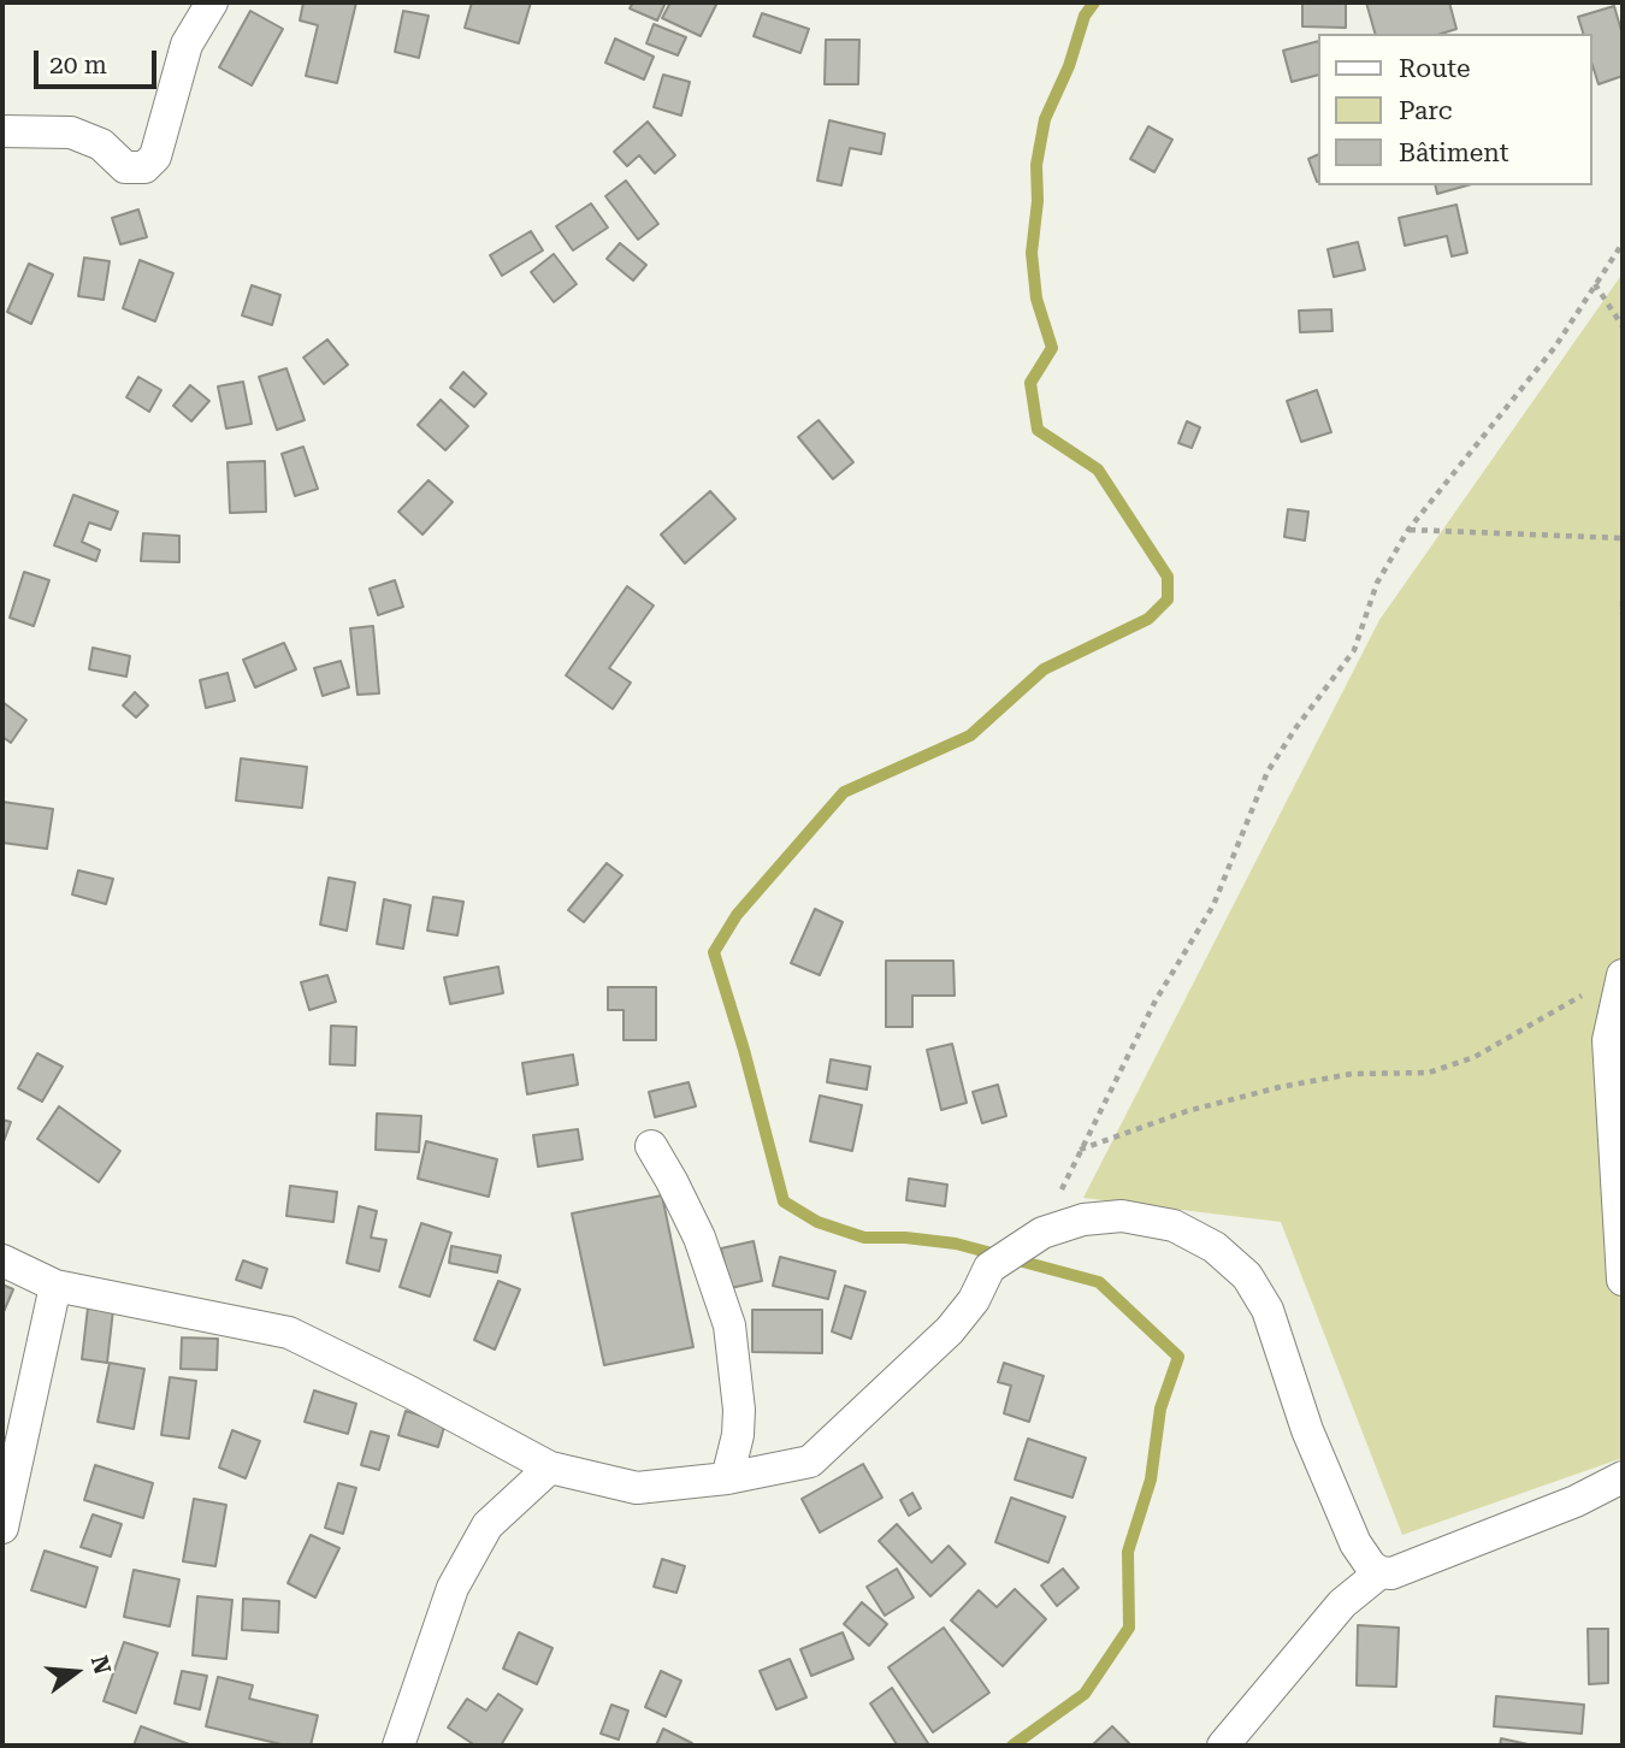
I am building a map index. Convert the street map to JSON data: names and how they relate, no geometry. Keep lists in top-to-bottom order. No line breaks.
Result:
{"legend":["Route","Parc","Bâtiment"],"scale_bar":"20 m","north":"right"}
